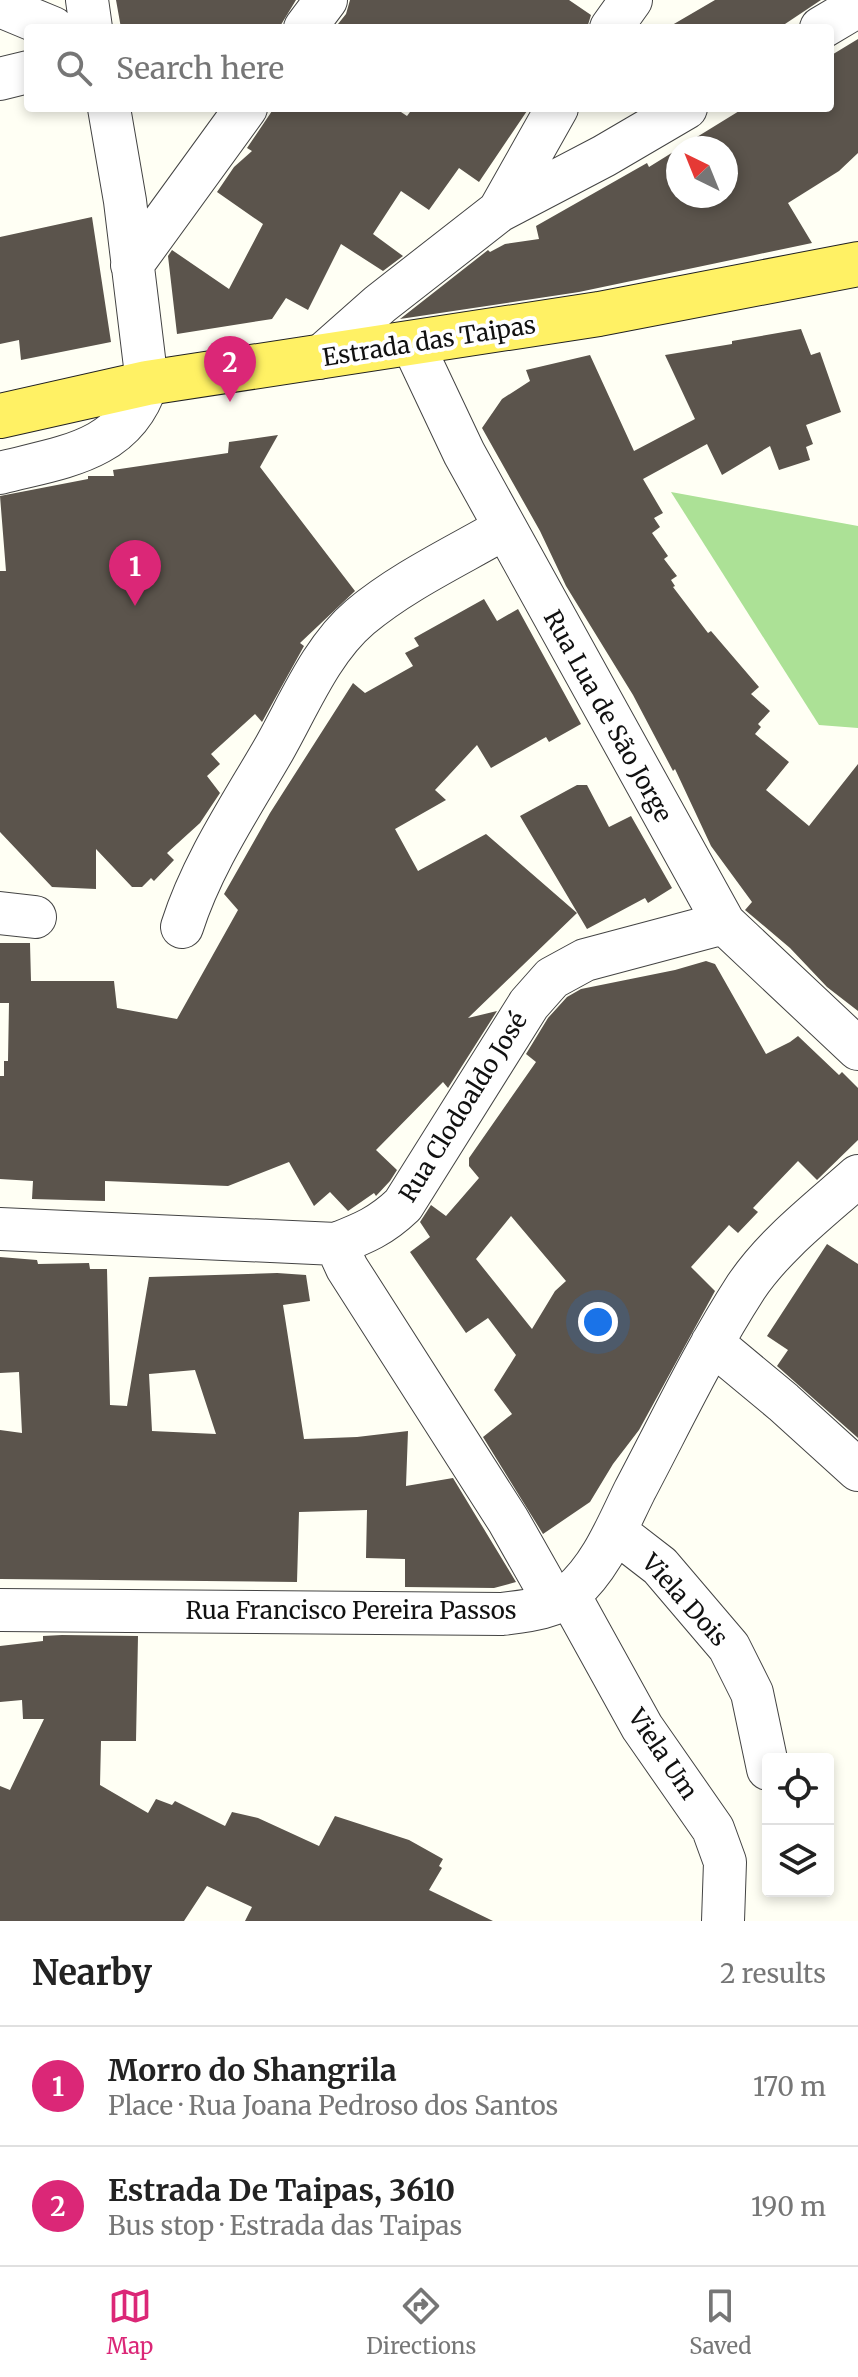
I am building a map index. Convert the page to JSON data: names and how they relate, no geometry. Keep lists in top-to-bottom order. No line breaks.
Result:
{"streets":{"main road":["Estrada das Taipas"],"street":["Rua Lua de São Jorge","Rua Clodoaldo José","Viela Dois","Rua Francisco Pereira Passos","Viela Um"]},"crossings":[["Estrada das Taipas","Rua Lua de São Jorge"],["Rua Lua de São Jorge","Rua Clodoaldo José"],["Rua Clodoaldo José","Viela Um"],["Rua Francisco Pereira Passos","Viela Um"]],"north":"top left","page":{"search":"Search here","pins":["2","1"],"heading":["Nearby","2 results"],"list":[{"mark":"1","name":"Morro do Shangrila","note":"Place · Rua Joana Pedroso dos Santos","value":"170 m"},{"mark":"2","name":"Estrada De Taipas, 3610","note":"Bus stop · Estrada das Taipas","value":"190 m"}],"nav":["Map","Directions","Saved"]}}
